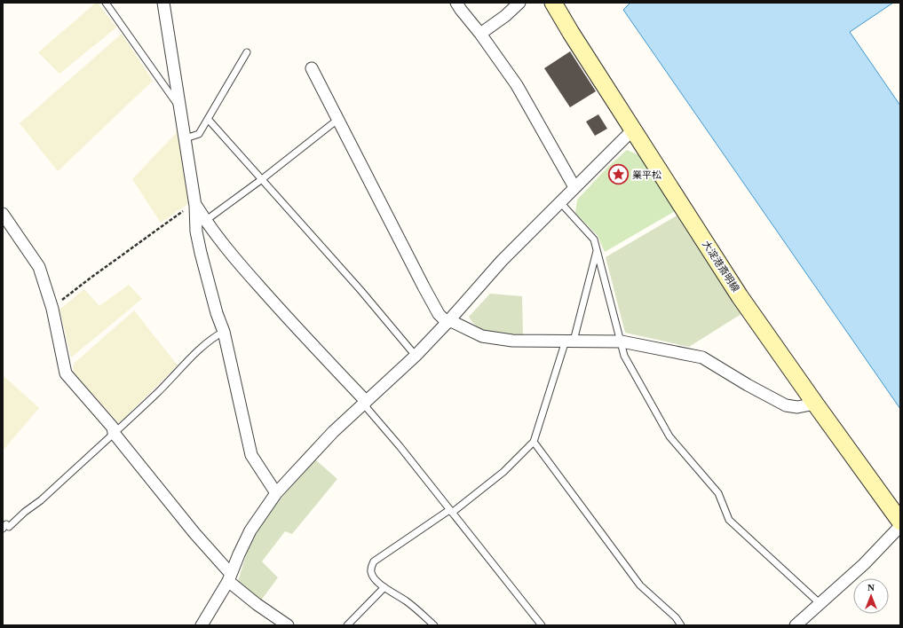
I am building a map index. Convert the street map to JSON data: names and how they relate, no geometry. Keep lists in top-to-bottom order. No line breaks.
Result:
{"streets":{"main road":["大淀港斎明線"]},"places":{"place":["業平松"]},"north":"top"}
